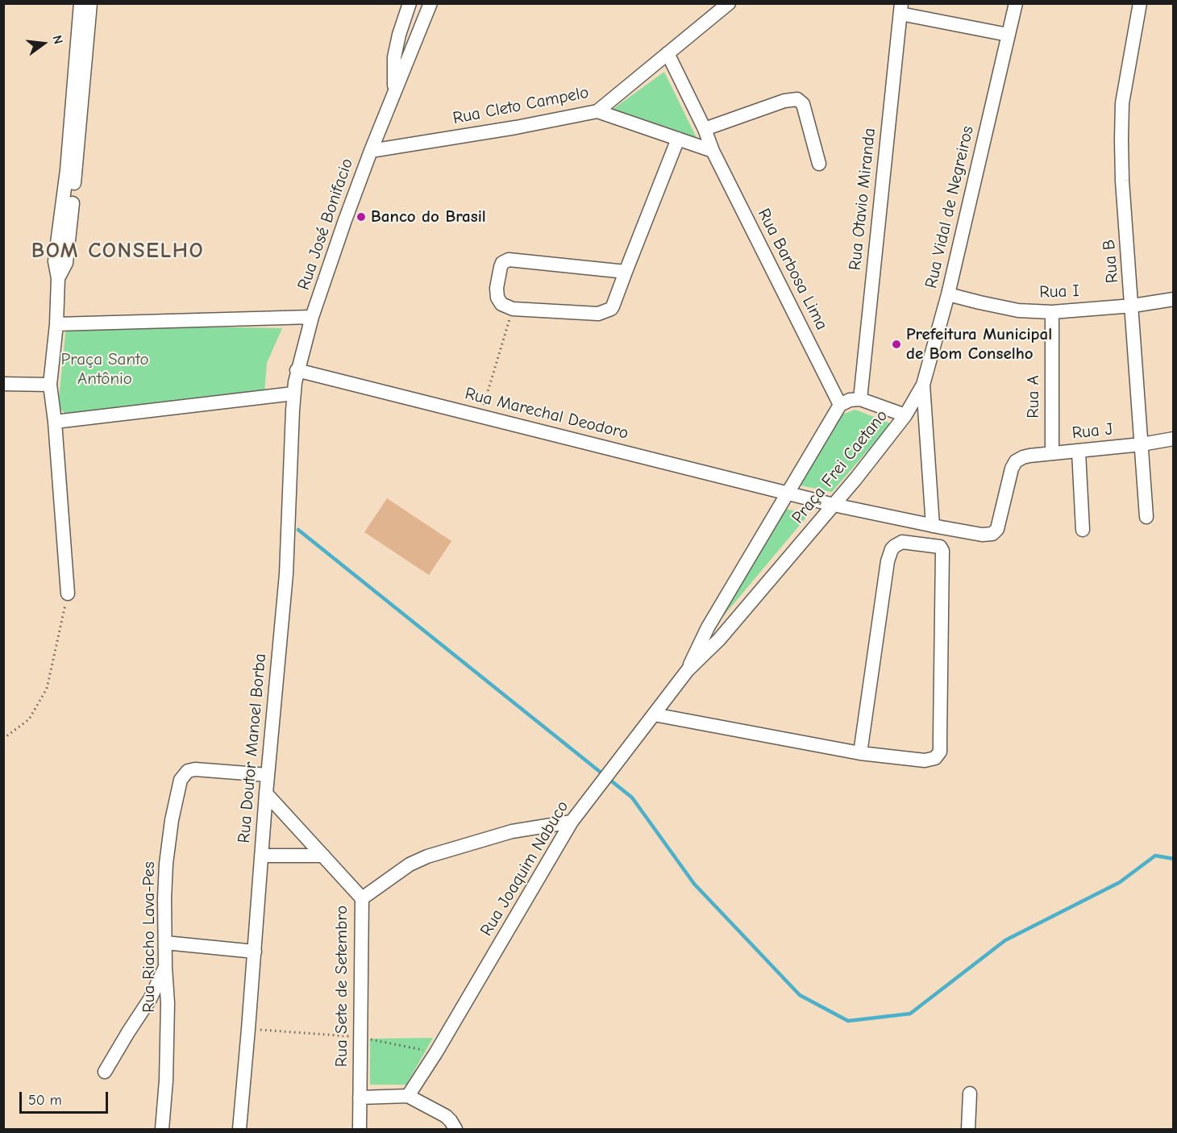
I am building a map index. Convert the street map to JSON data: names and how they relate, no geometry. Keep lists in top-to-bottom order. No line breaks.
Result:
{"streets":{"street":["Rua Cleto Campelo","Rua Otavio Miranda","Rua Vidal de Negreiros","Rua José Bonifacio","Rua B","Rua Barbosa Lima","Rua I","Rua A","Rua Marechal Deodoro","Rua J","Praça Frei Caetano","Rua Doutor Manoel Borba","Rua Joaquim Nabuco","Rua Riacho Lava-Pes","Rua Sete de Setembro"]},"crossings":[["Rua Cleto Campelo","Rua José Bonifacio"],["Rua Cleto Campelo","Rua Barbosa Lima"],["Rua Otavio Miranda","Praça Frei Caetano"],["Rua Vidal de Negreiros","Rua I"],["Rua Vidal de Negreiros","Praça Frei Caetano"],["Rua José Bonifacio","Rua Marechal Deodoro"],["Rua José Bonifacio","Rua Doutor Manoel Borba"],["Rua B","Rua I"],["Rua B","Rua J"],["Rua Barbosa Lima","Praça Frei Caetano"],["Rua I","Rua A"],["Rua A","Rua J"],["Rua Marechal Deodoro","Rua J"],["Rua Marechal Deodoro","Praça Frei Caetano"],["Rua Marechal Deodoro","Rua Doutor Manoel Borba"],["Praça Frei Caetano","Rua Joaquim Nabuco"],["Rua Doutor Manoel Borba","Rua Riacho Lava-Pes"],["Rua Doutor Manoel Borba","Rua Sete de Setembro"]],"districts":["BOM CONSELHO"],"parks":["Praça Santo Antônio"],"places":["Banco do Brasil","Prefeitura Municipal de Bom Conselho"],"scale_bar":"50 m","north":"right"}
